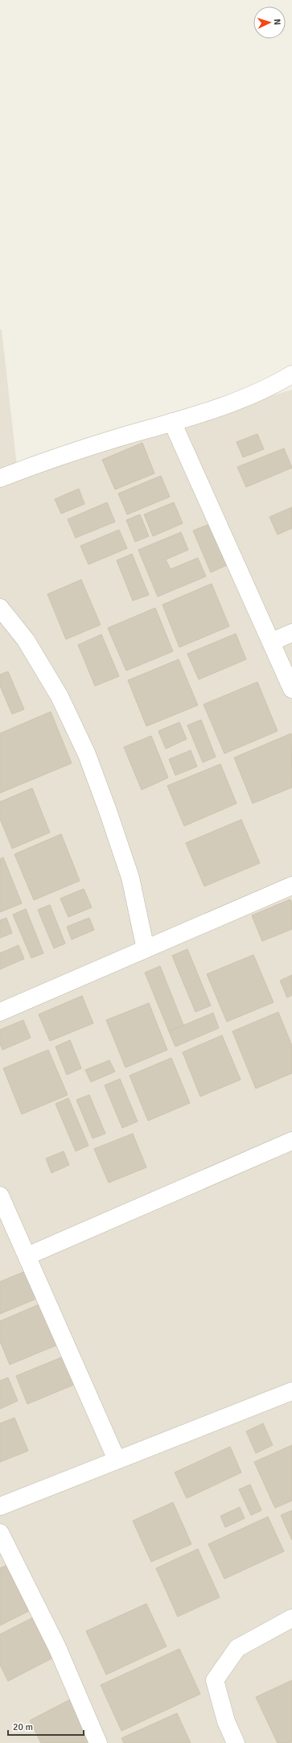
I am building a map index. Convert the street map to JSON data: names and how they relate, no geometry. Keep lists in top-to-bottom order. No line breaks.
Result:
{"scale_bar":"20 m","north":"right"}
